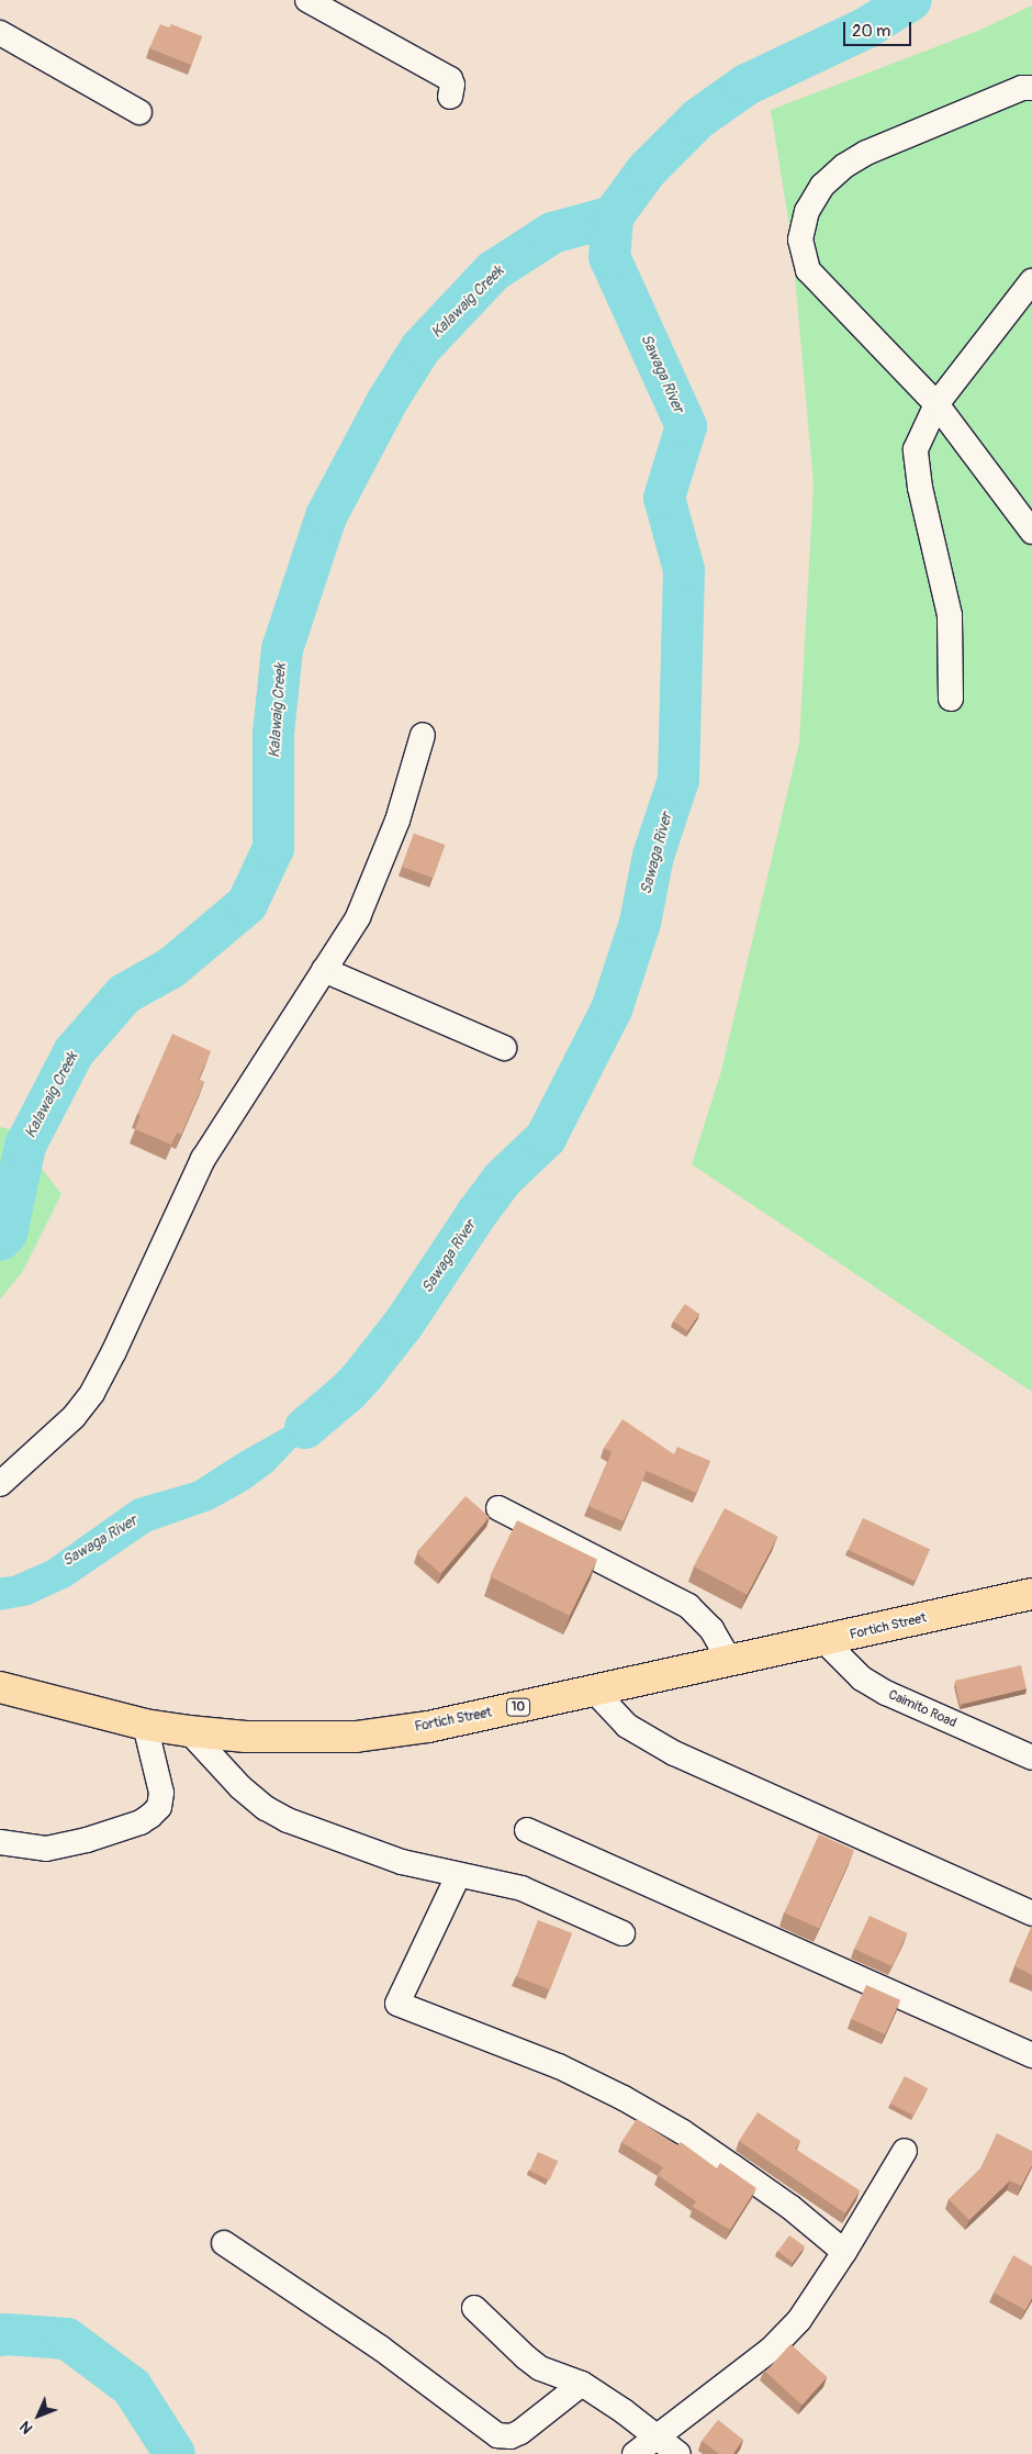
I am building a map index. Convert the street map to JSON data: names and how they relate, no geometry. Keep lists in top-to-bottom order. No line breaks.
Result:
{"streets":{"highway":["Fortich Street","10"],"street":["Caimito Road"]},"crossings":[["Fortich Street","Caimito Road"]],"water":["Kalawaig Creek","Sawaga River"],"scale_bar":"20 m","north":"bottom left"}
